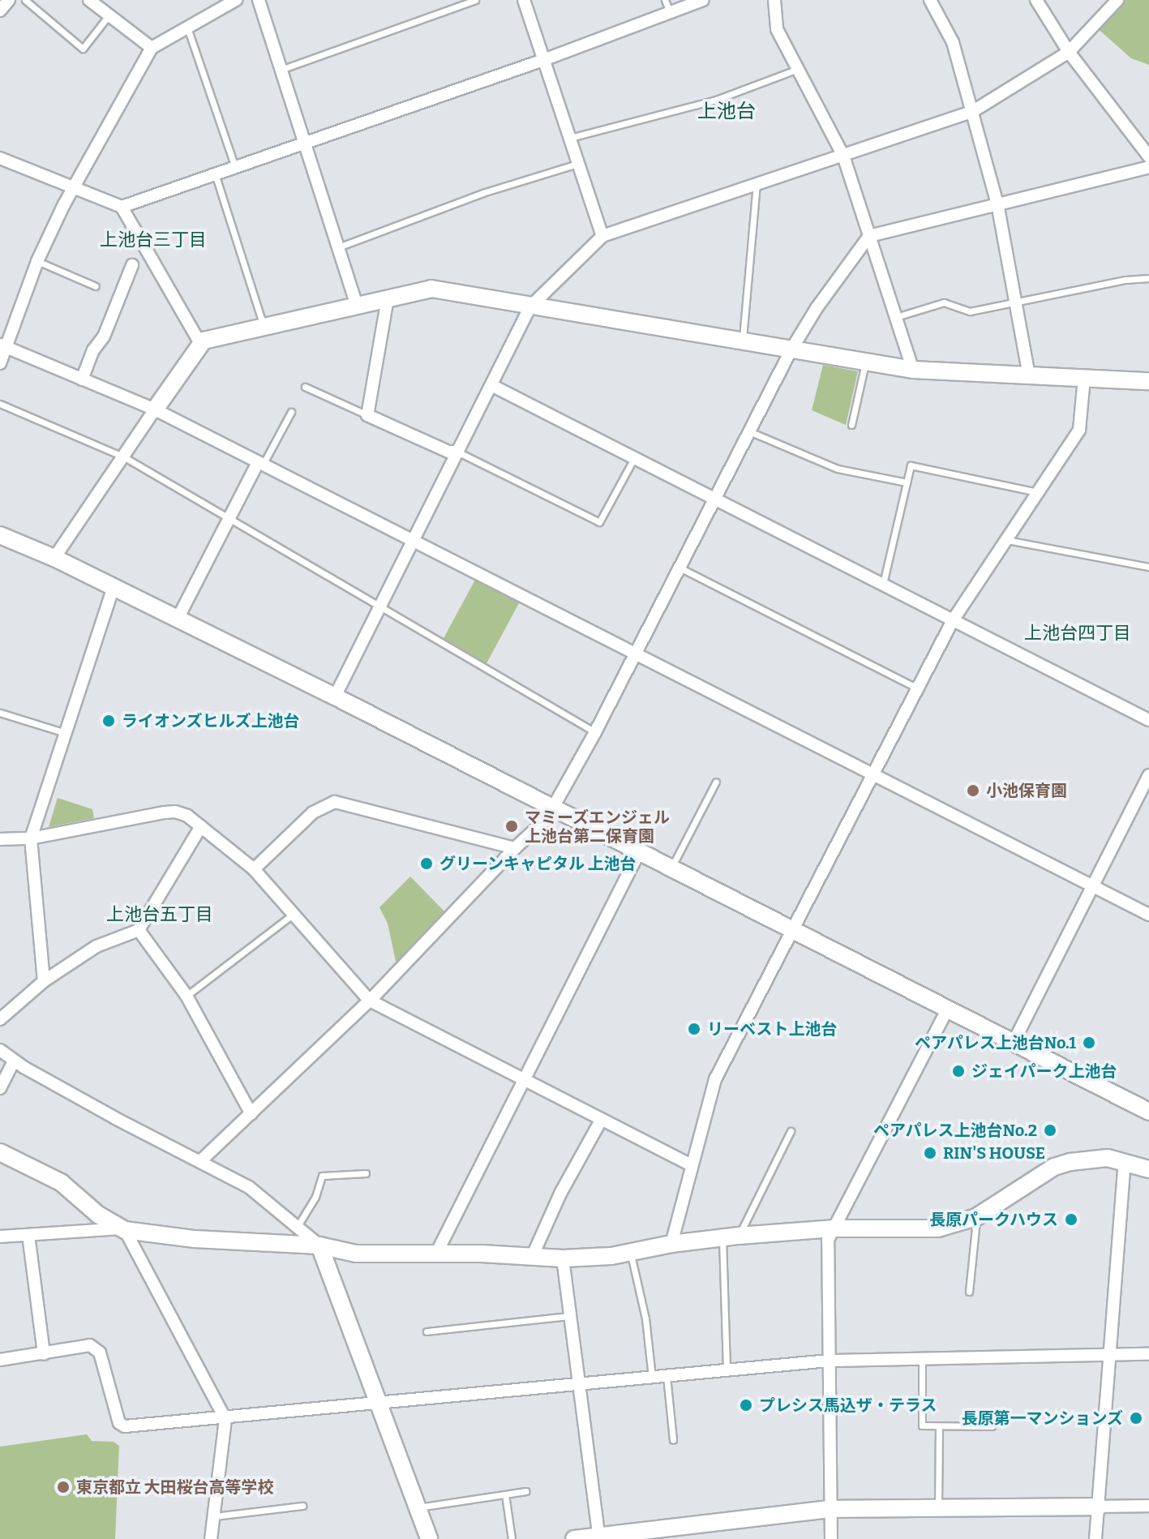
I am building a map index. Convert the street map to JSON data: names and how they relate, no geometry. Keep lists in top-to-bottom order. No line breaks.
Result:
{"districts":["上池台","上池台三丁目","上池台四丁目","上池台五丁目"],"places":["ライオンズヒルズ上池台","小池保育園","マミーズエンジェル 上池台第二保育園","グリーンキャピタル 上池台","リーベスト上池台","ペアパレス上池台No.1","ジェイパーク上池台","ペアパレス上池台No.2","RIN'S HOUSE","長原パークハウス","プレシス馬込ザ・テラス","長原第一マンションズ","東京都立 大田桜台高等学校"]}
